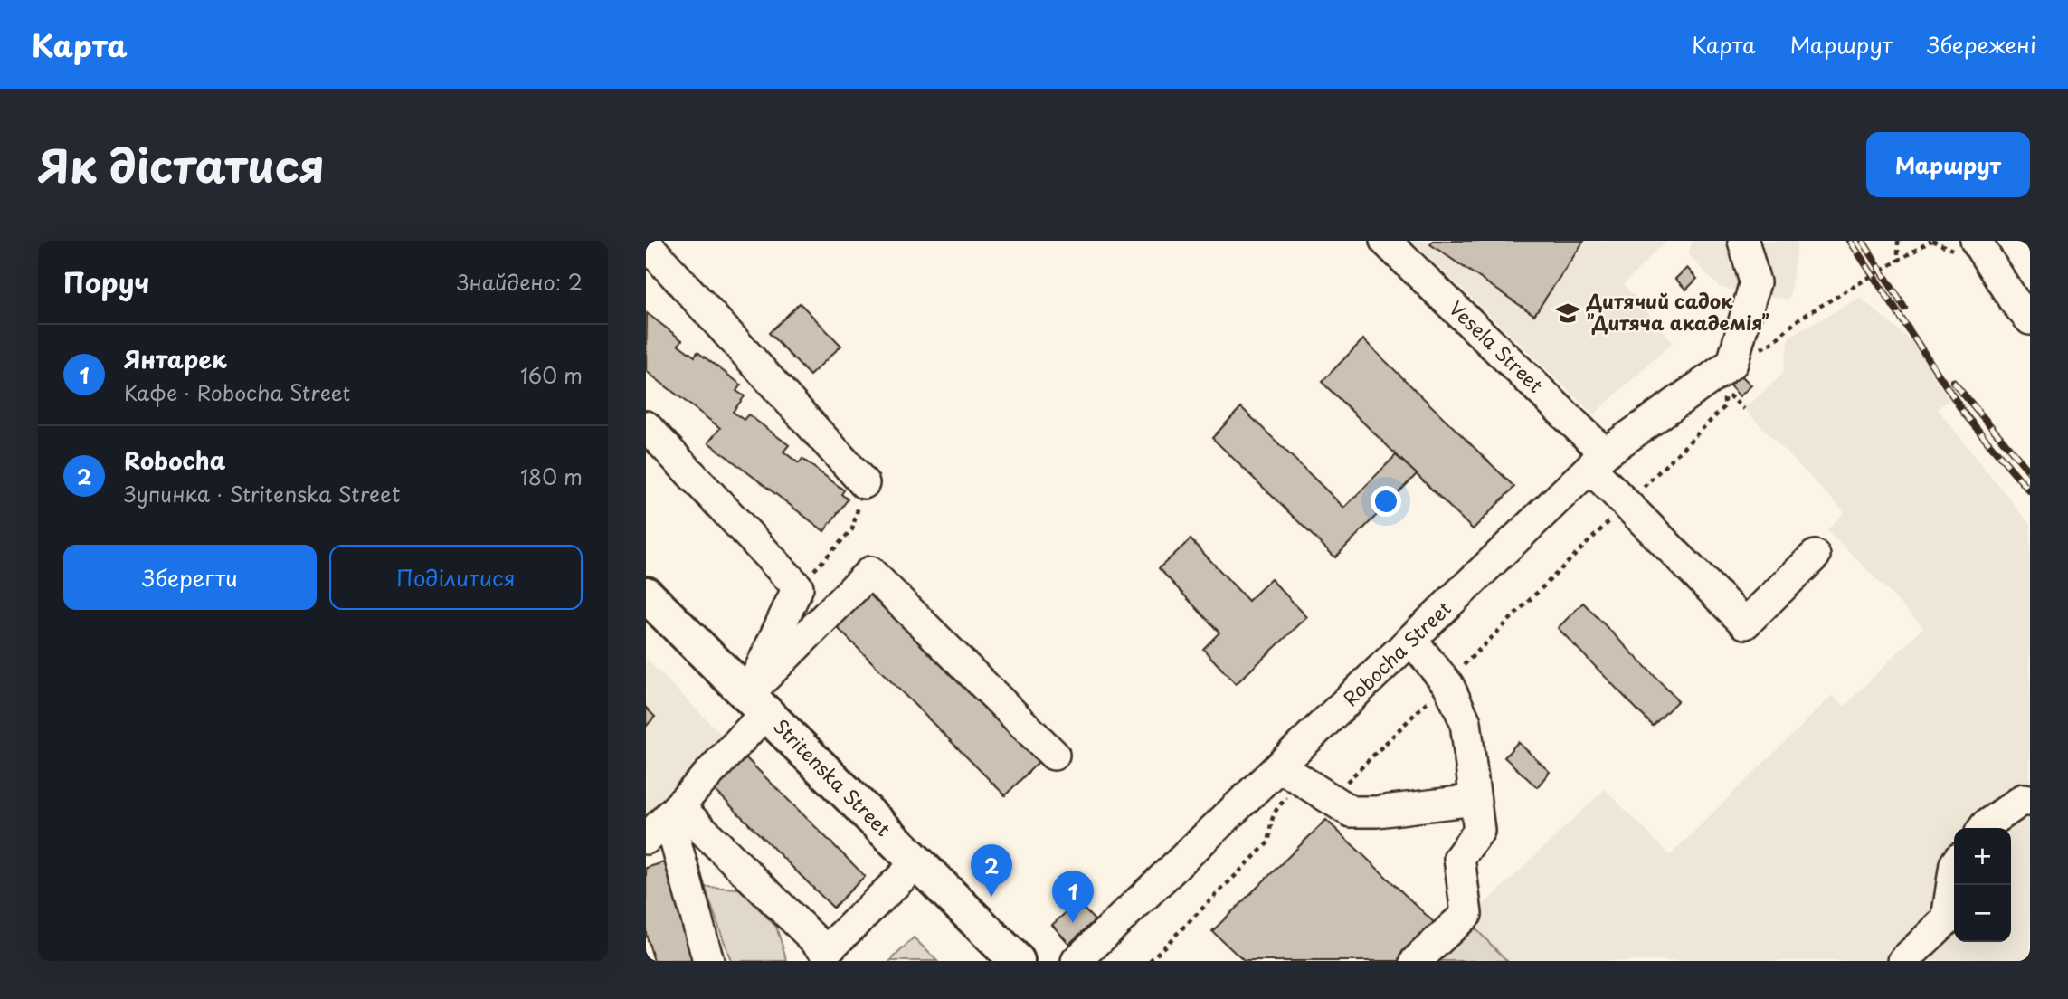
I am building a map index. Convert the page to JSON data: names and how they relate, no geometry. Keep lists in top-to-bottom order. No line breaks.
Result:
{"streets":{"main road":["Stritenska Street"],"street":["Vesela Street","Robocha Street"]},"crossings":[["Vesela Street","Robocha Street"]],"places":{"school or university":["Дитячий садок ”Дитяча академія”"]},"page":{"header":"Карта","nav":["Карта","Маршрут","Збережені"],"title":"Як дістатися","buttons":["Маршрут",["Зберегти","Поділитися"]],"heading":["Поруч","Знайдено: 2"],"list":[{"mark":"1","name":"Янтарек","note":"Кафе · Robocha Street","value":"160 m"},{"mark":"2","name":"Robocha","note":"Зупинка · Stritenska Street","value":"180 m"}],"map_buttons":["+","−"],"pins":["2","1"]}}
